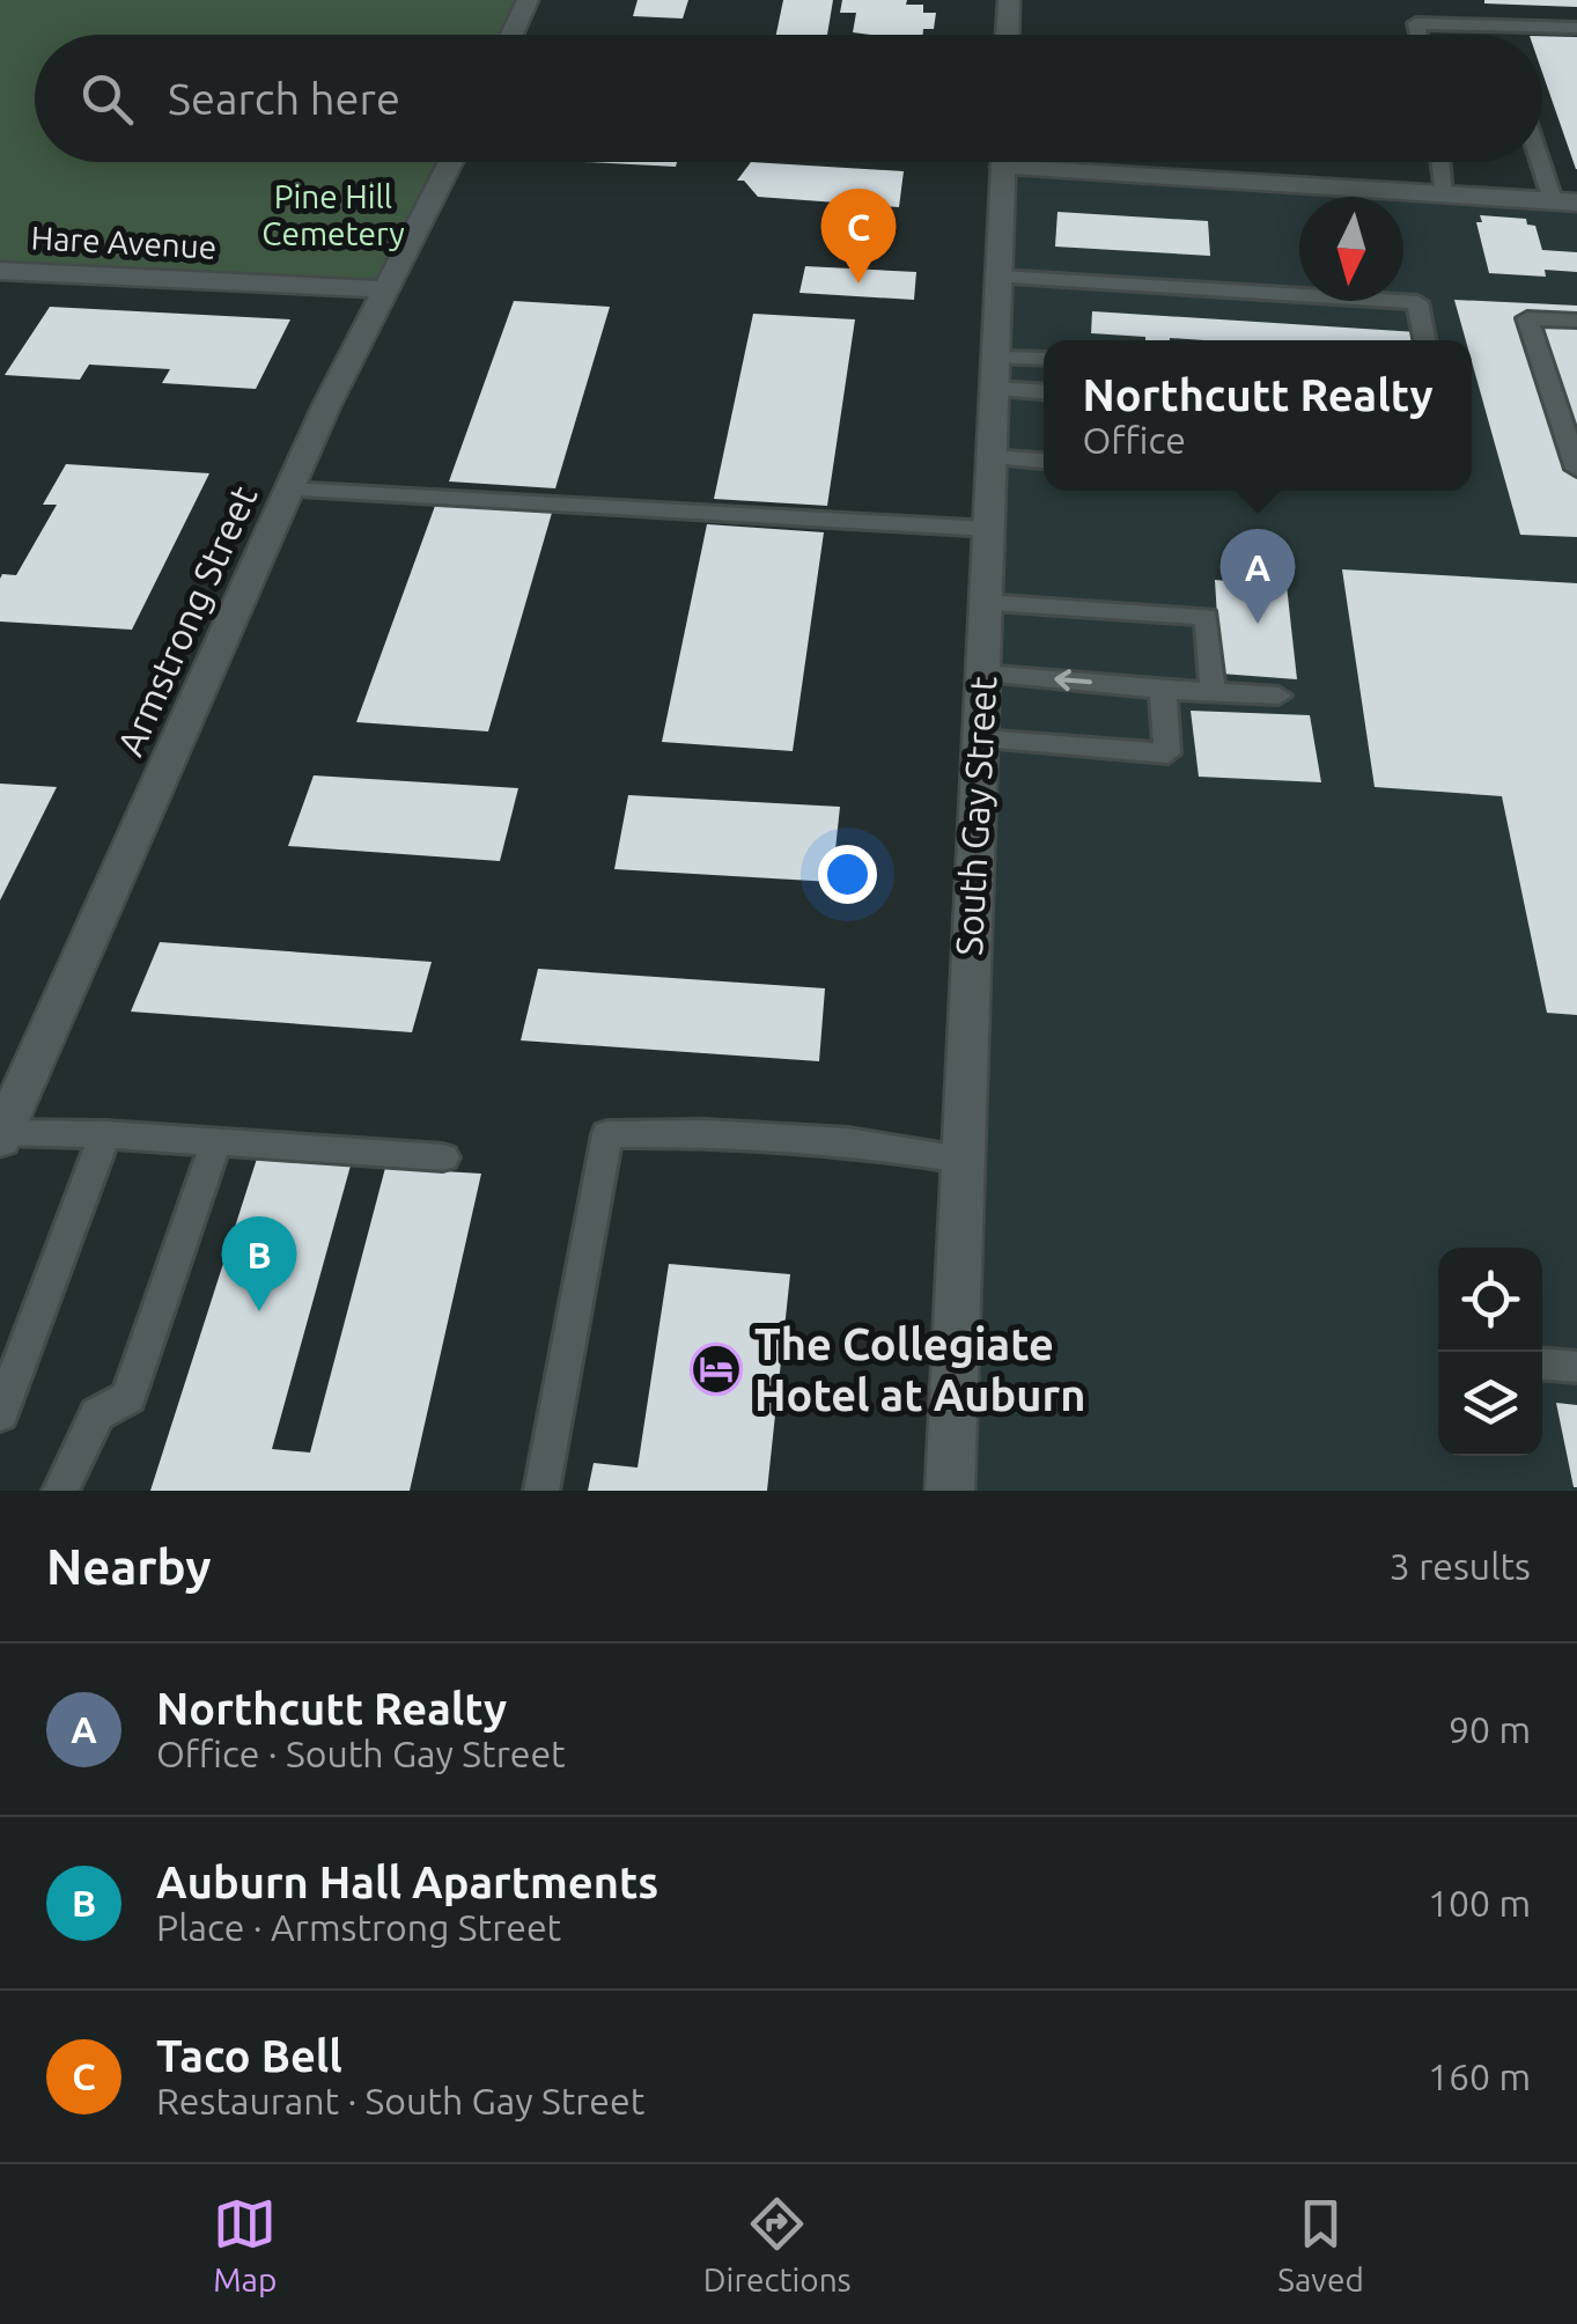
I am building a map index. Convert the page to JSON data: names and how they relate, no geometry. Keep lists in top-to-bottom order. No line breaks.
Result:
{"streets":{"street":["Hare Avenue","Armstrong Street","South Gay Street"]},"crossings":[["Hare Avenue","Armstrong Street"]],"parks":["Pine Hill Cemetery"],"places":{"hotel":["The Collegiate Hotel at Auburn"]},"north":"bottom","page":{"search":"Search here","pins":["C","A","B"],"popup":["Northcutt Realty","Office"],"heading":["Nearby","3 results"],"list":[{"mark":"A","name":"Northcutt Realty","note":"Office · South Gay Street","value":"90 m"},{"mark":"B","name":"Auburn Hall Apartments","note":"Place · Armstrong Street","value":"100 m"},{"mark":"C","name":"Taco Bell","note":"Restaurant · South Gay Street","value":"160 m"}],"nav":["Map","Directions","Saved"]}}
